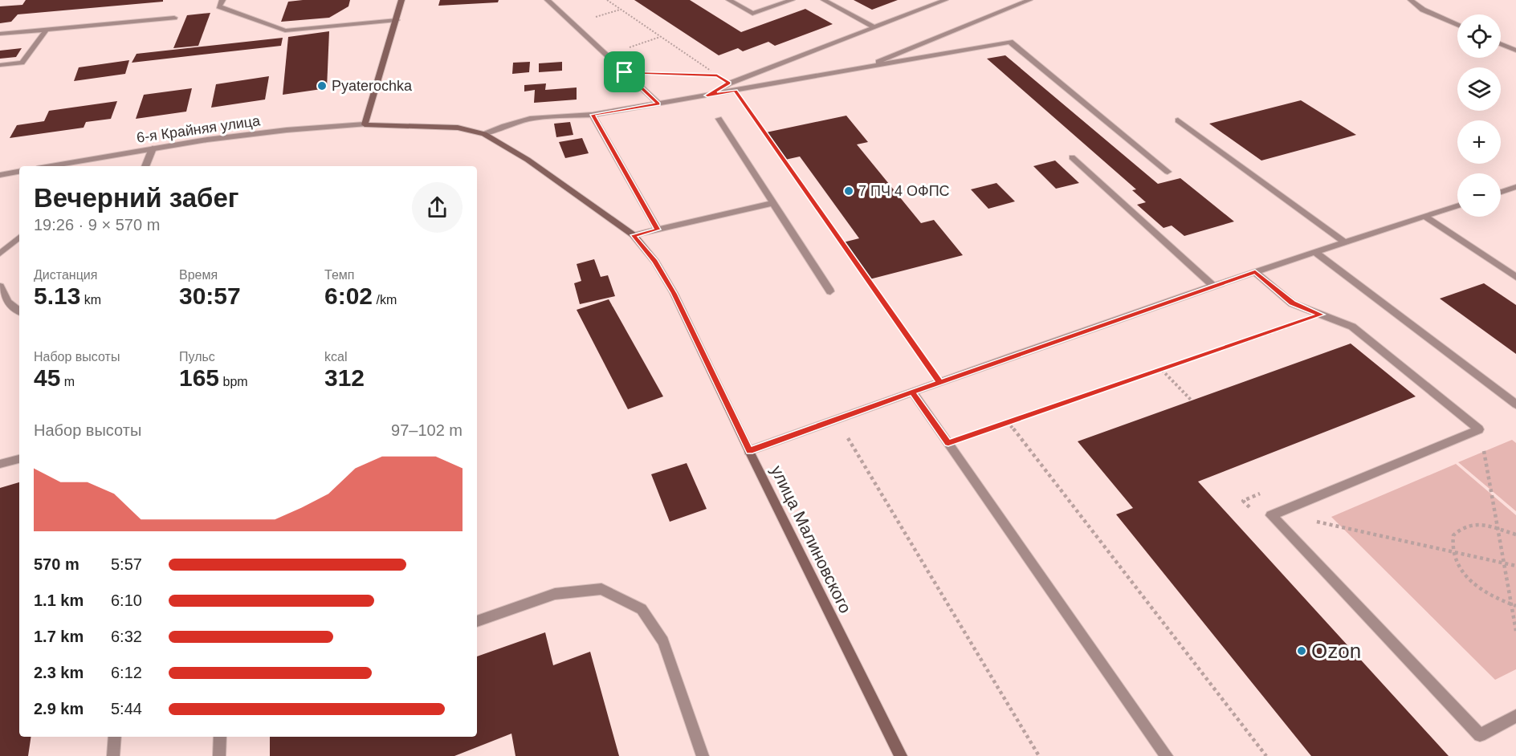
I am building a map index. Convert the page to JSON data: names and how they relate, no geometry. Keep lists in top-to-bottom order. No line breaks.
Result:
{"streets":{"street":["6-я Крайняя улица","улица Малиновского"]},"crossings":[["6-я Крайняя улица","улица Малиновского"]],"places":["Pyaterochka","7 ПЧ 4 ОФПС","Ozon"],"page":{"map_buttons":["+","−"],"heading":["Вечерний забег","19:26 · 9 × 570 m"],"stats":[["Дистанция","5.13 km"],["Время","30:57"],["Темп","6:02 /km"],["Набор высоты","45 m"],["Пульс","165 bpm"],["kcal","312"]],"chart":["Набор высоты","97–102 m"],"list":[{"name":"570 m","note":"5:57"},{"name":"1.1 km","note":"6:10"},{"name":"1.7 km","note":"6:32"},{"name":"2.3 km","note":"6:12"},{"name":"2.9 km","note":"5:44"}]}}
